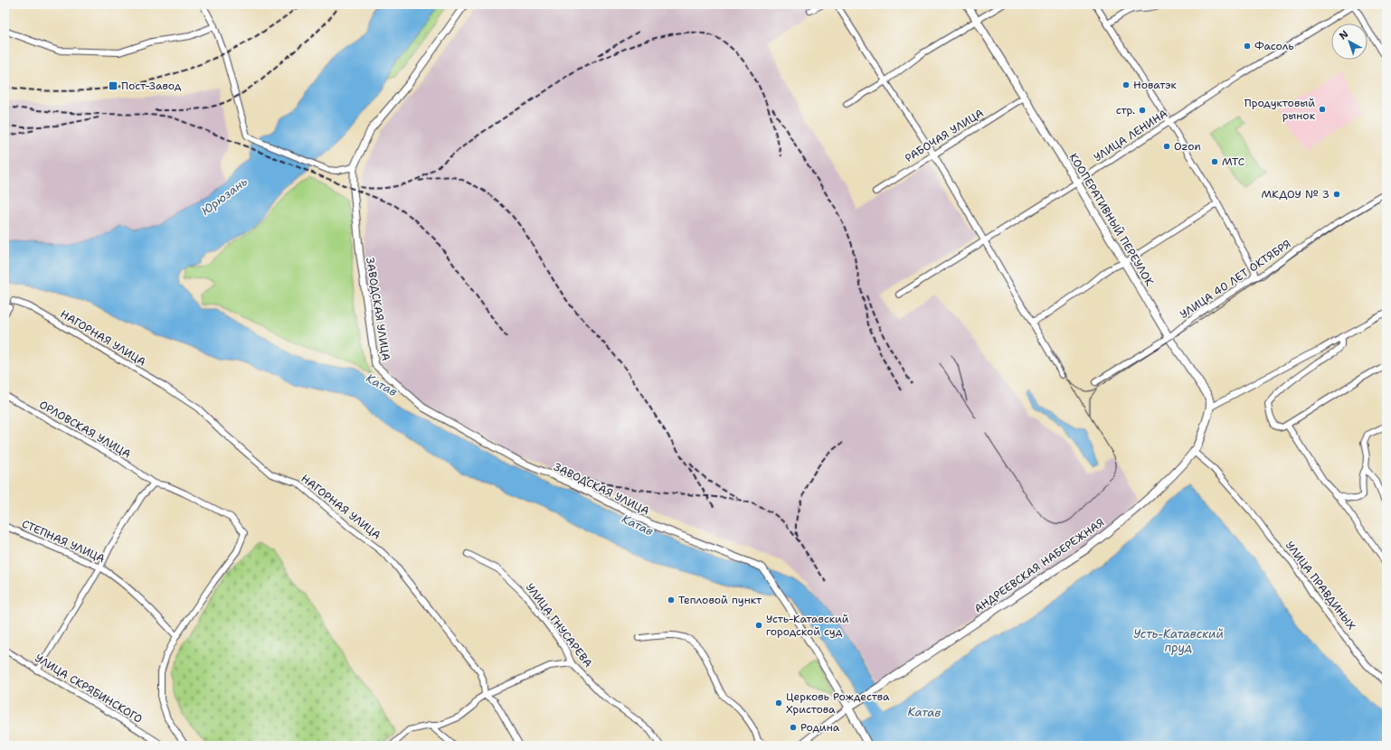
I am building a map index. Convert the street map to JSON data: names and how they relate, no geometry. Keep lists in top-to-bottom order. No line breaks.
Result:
{"streets":{"main road":["КООПЕРАТИВНЫЙ ПЕРЕУЛОК","АНДРЕЕВСКАЯ НАБЕРЕЖНАЯ"],"street":["РАБОЧАЯ УЛИЦА","УЛИЦА ЛЕНИНА","УЛИЦА 40 ЛЕТ ОКТЯБРЯ","ЗАВОДСКАЯ УЛИЦА","НАГОРНАЯ УЛИЦА","ОРЛОВСКАЯ УЛИЦА","СТЕПНАЯ УЛИЦА","УЛИЦА ПРАВДИНЫХ","УЛИЦА ГНУСАРЕВА","УЛИЦА СКРЯБИНСКОГО"]},"crossings":[["РАБОЧАЯ УЛИЦА","КООПЕРАТИВНЫЙ ПЕРЕУЛОК"],["УЛИЦА ЛЕНИНА","КООПЕРАТИВНЫЙ ПЕРЕУЛОК"],["КООПЕРАТИВНЫЙ ПЕРЕУЛОК","УЛИЦА 40 ЛЕТ ОКТЯБРЯ"],["ЗАВОДСКАЯ УЛИЦА","АНДРЕЕВСКАЯ НАБЕРЕЖНАЯ"],["АНДРЕЕВСКАЯ НАБЕРЕЖНАЯ","УЛИЦА ПРАВДИНЫХ"]],"water":["Юрюзань","Катав","Усть-Катавский пруд"],"places":{"other":["Фасоль","Новатэк","Продуктовый рынок","стр.","Ozon","МТС","МКДОУ № 3","Тепловой пункт","Усть-Катавский городской суд","Церковь Рождества Христова","Родина"],"transit":["Пост-Завод"]},"north":"top left"}
